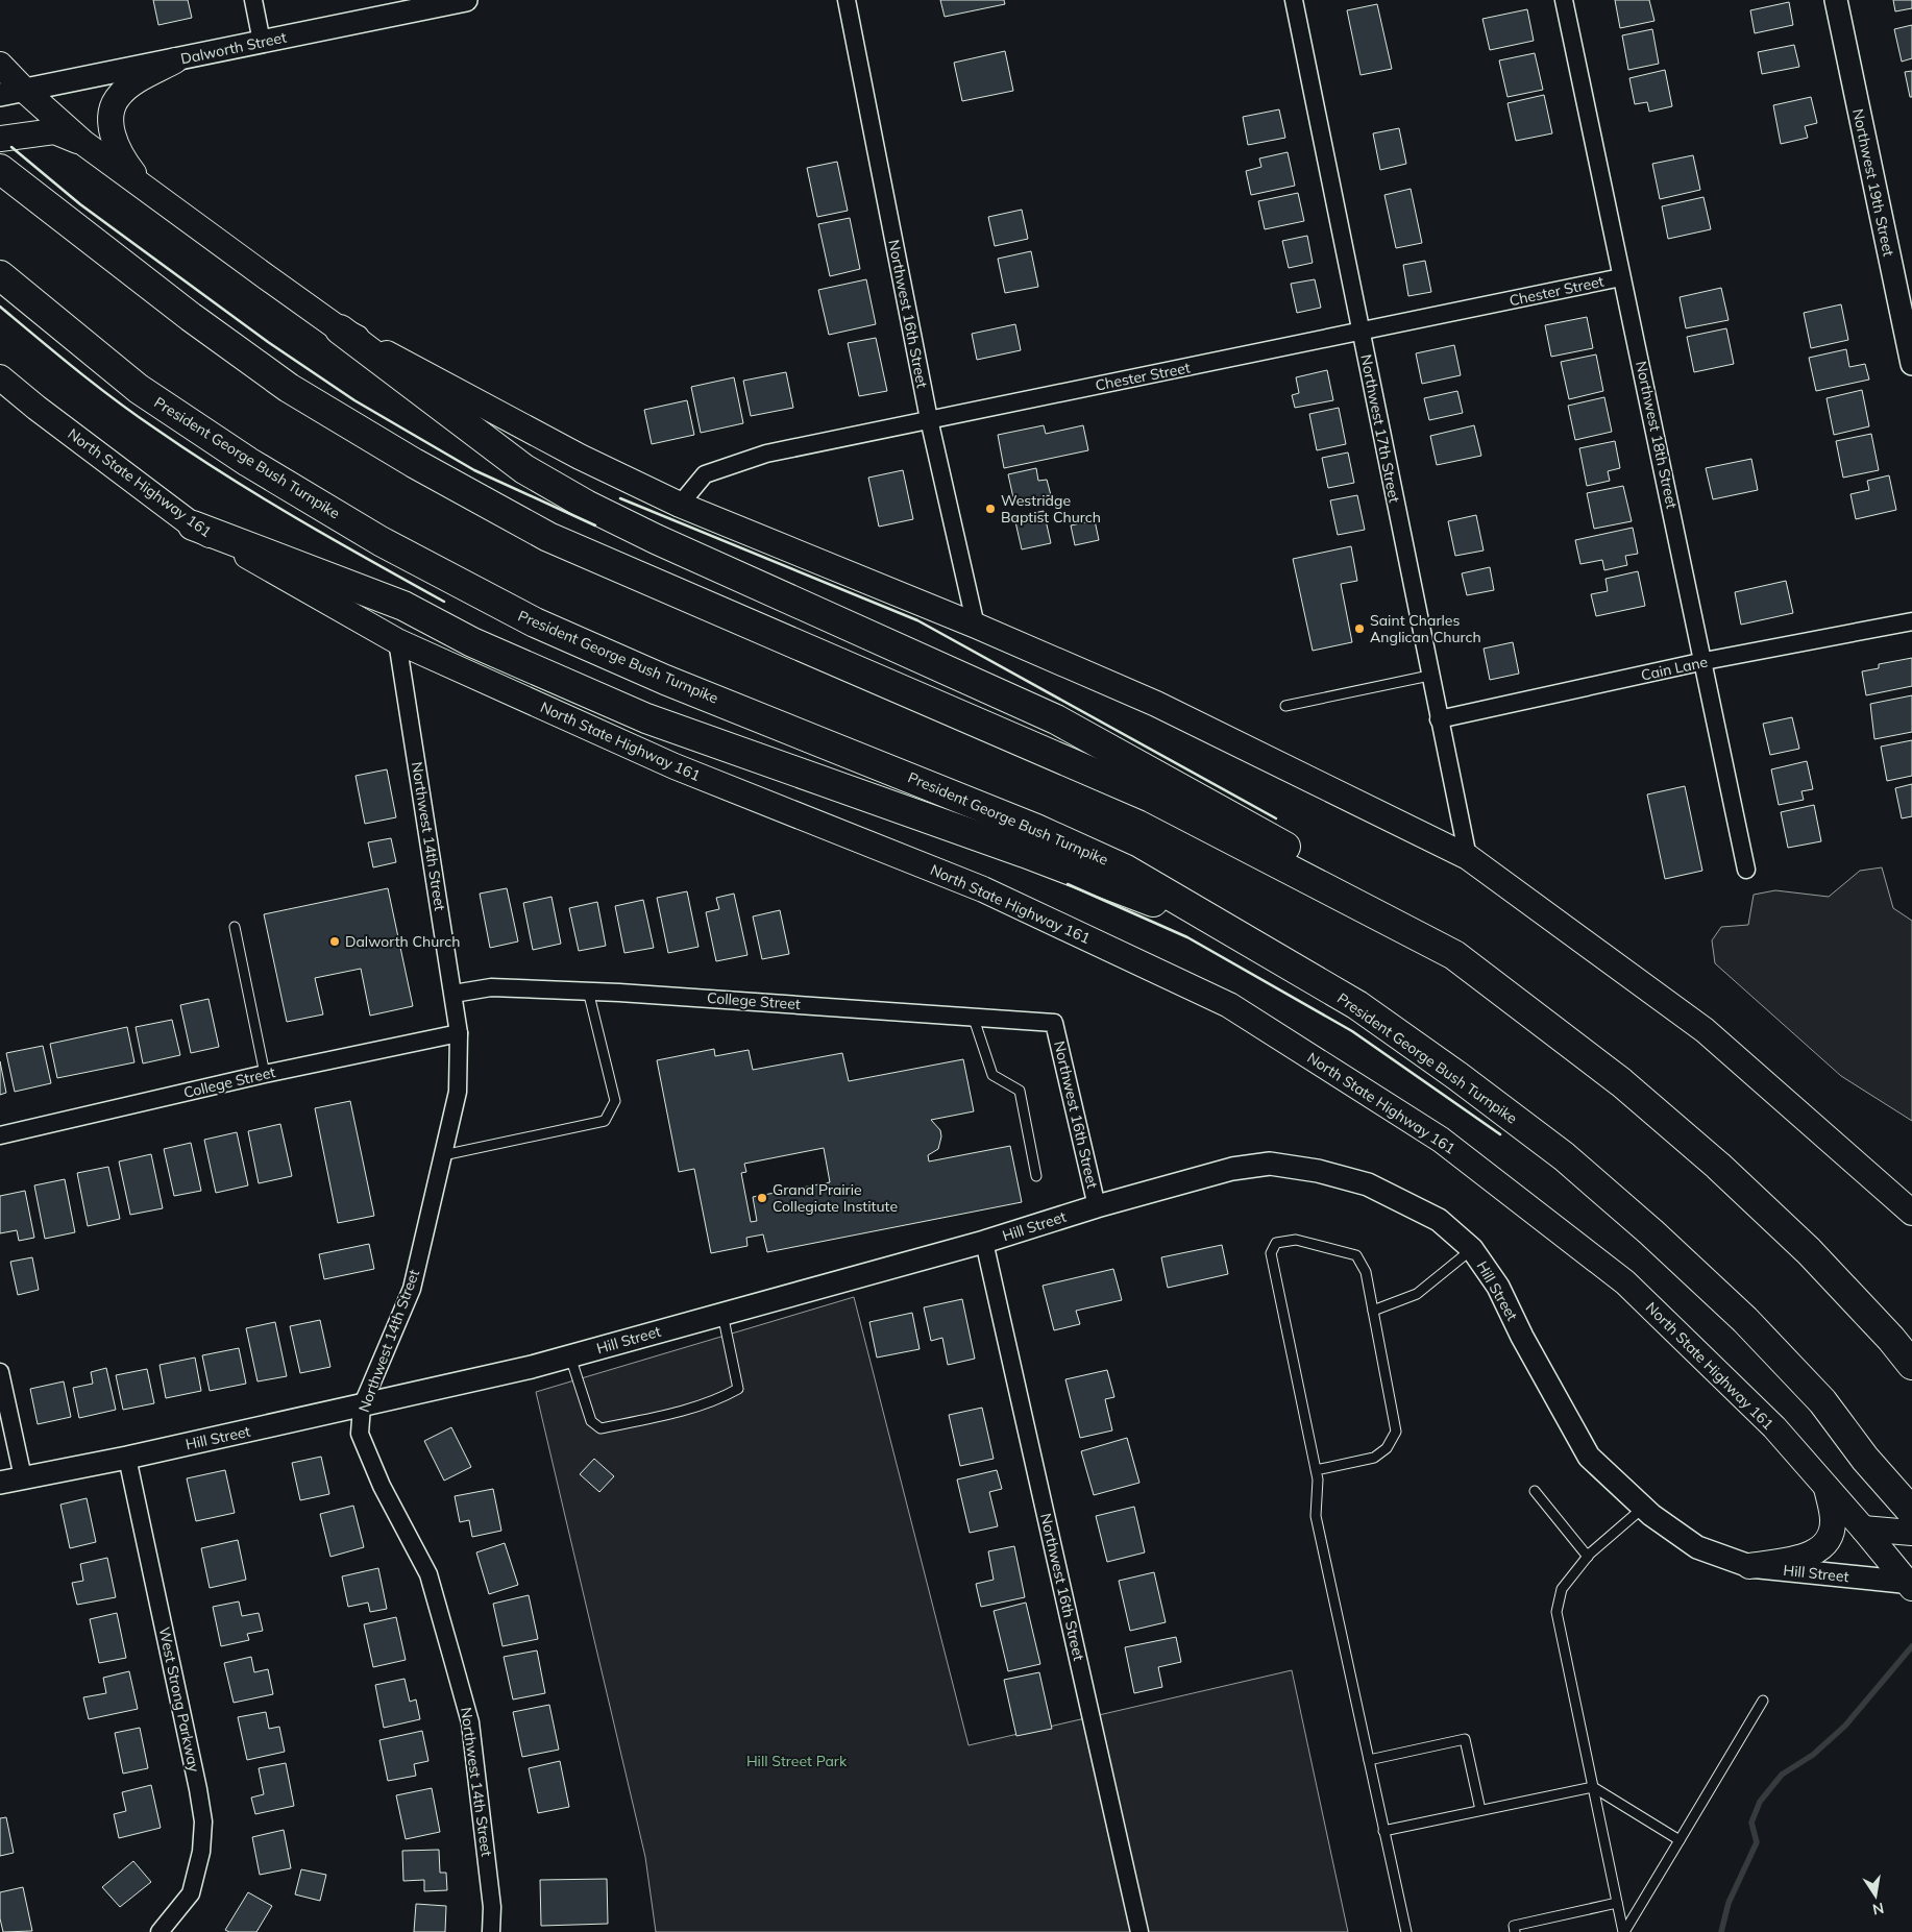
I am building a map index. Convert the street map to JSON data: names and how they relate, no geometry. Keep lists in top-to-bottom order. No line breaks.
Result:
{"streets":{"highway":["President George Bush Turnpike"],"main road":["North State Highway 161"],"street":["Dalworth Street","Northwest 19th Street","Chester Street","Northwest 16th Street","Northwest 17th Street","Northwest 18th Street","Cain Lane","Northwest 14th Street","College Street","Hill Street","West Strong Parkway"]},"crossings":[["Chester Street","Northwest 16th Street"],["Chester Street","Northwest 17th Street"],["Chester Street","Northwest 18th Street"],["Northwest 16th Street","College Street"],["Northwest 16th Street","Hill Street"],["Northwest 17th Street","Cain Lane"],["Northwest 18th Street","Cain Lane"],["North State Highway 161","Northwest 14th Street"],["North State Highway 161","Hill Street"],["Northwest 14th Street","College Street"],["Northwest 14th Street","Hill Street"],["Hill Street","West Strong Parkway"]],"parks":["Hill Street Park"],"places":["Westridge Baptist Church","Saint Charles Anglican Church","Dalworth Church","Grand Prairie Collegiate Institute"],"north":"bottom"}
